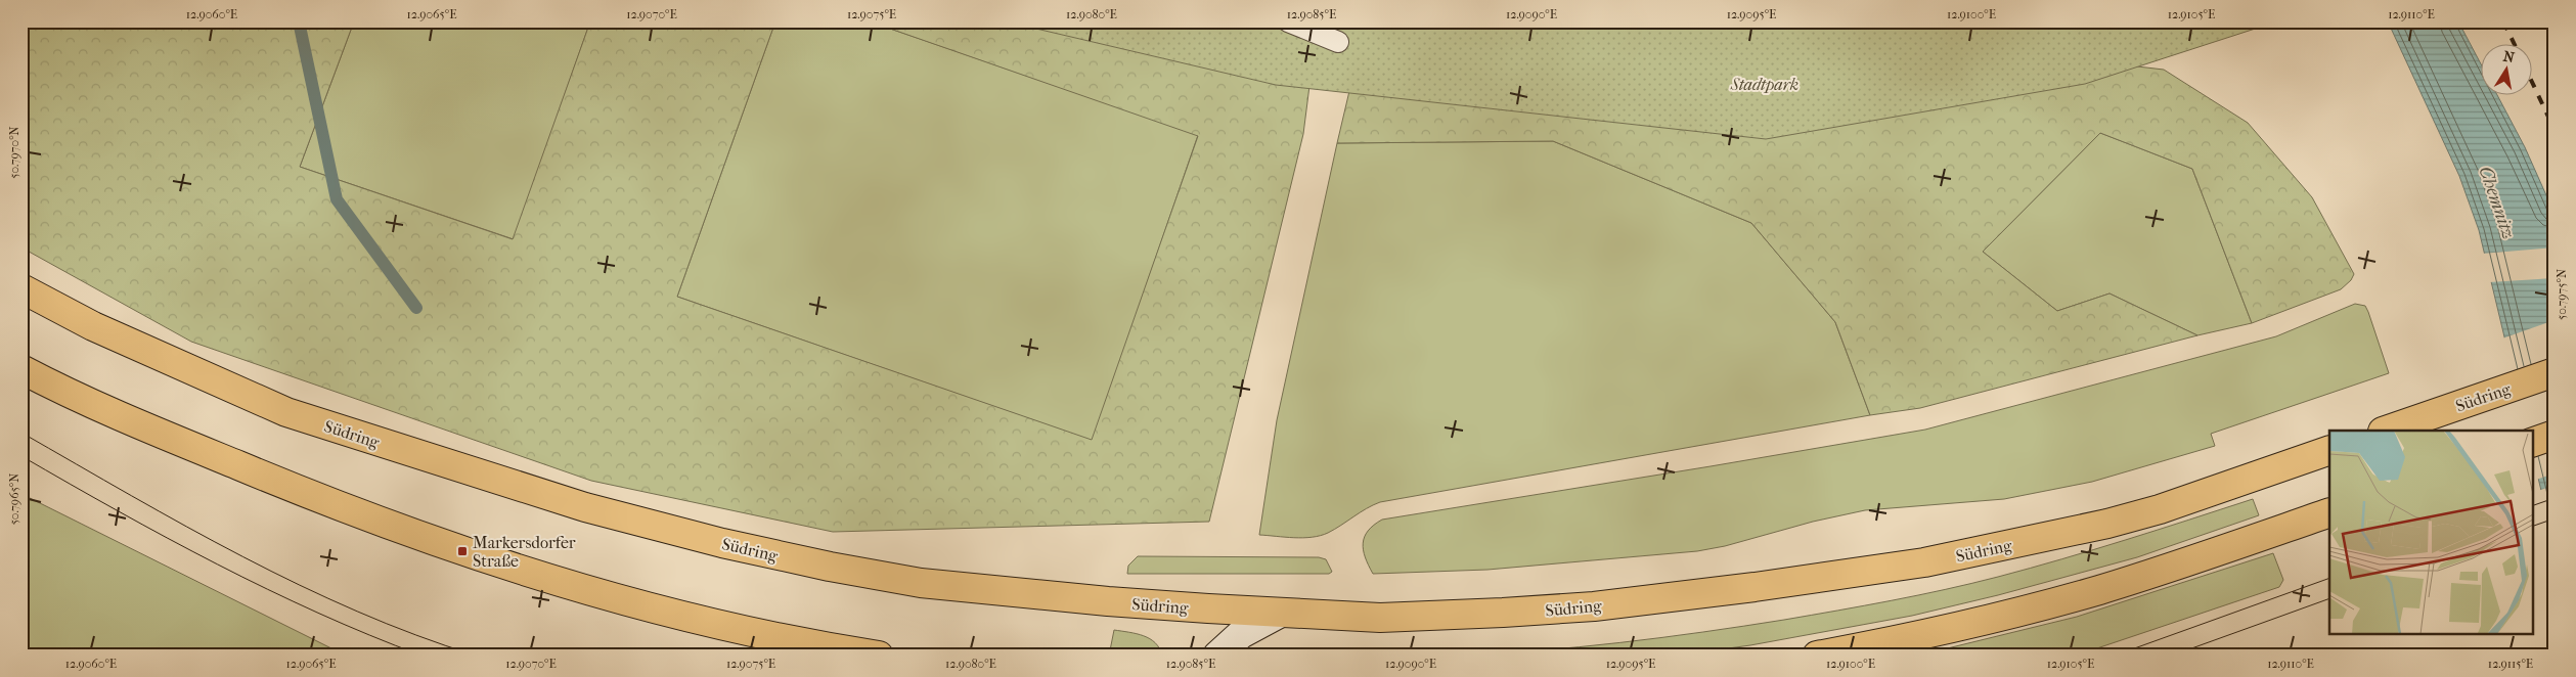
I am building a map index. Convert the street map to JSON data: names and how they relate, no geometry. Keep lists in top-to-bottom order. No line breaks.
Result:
{"streets":{"main road":["Südring"]},"water":["Chemnitz"],"parks":["Stadtpark"],"places":{"transit":["Markersdorfer Straße"]},"north":"top","coordinates":["12.9060°E","12.9065°E","12.9070°E","12.9075°E","12.9080°E","12.9085°E","12.9090°E","12.9095°E","12.9100°E","12.9105°E","12.9110°E","50.7970°N","50.7975°N","50.7965°N","12.9115°E"]}
